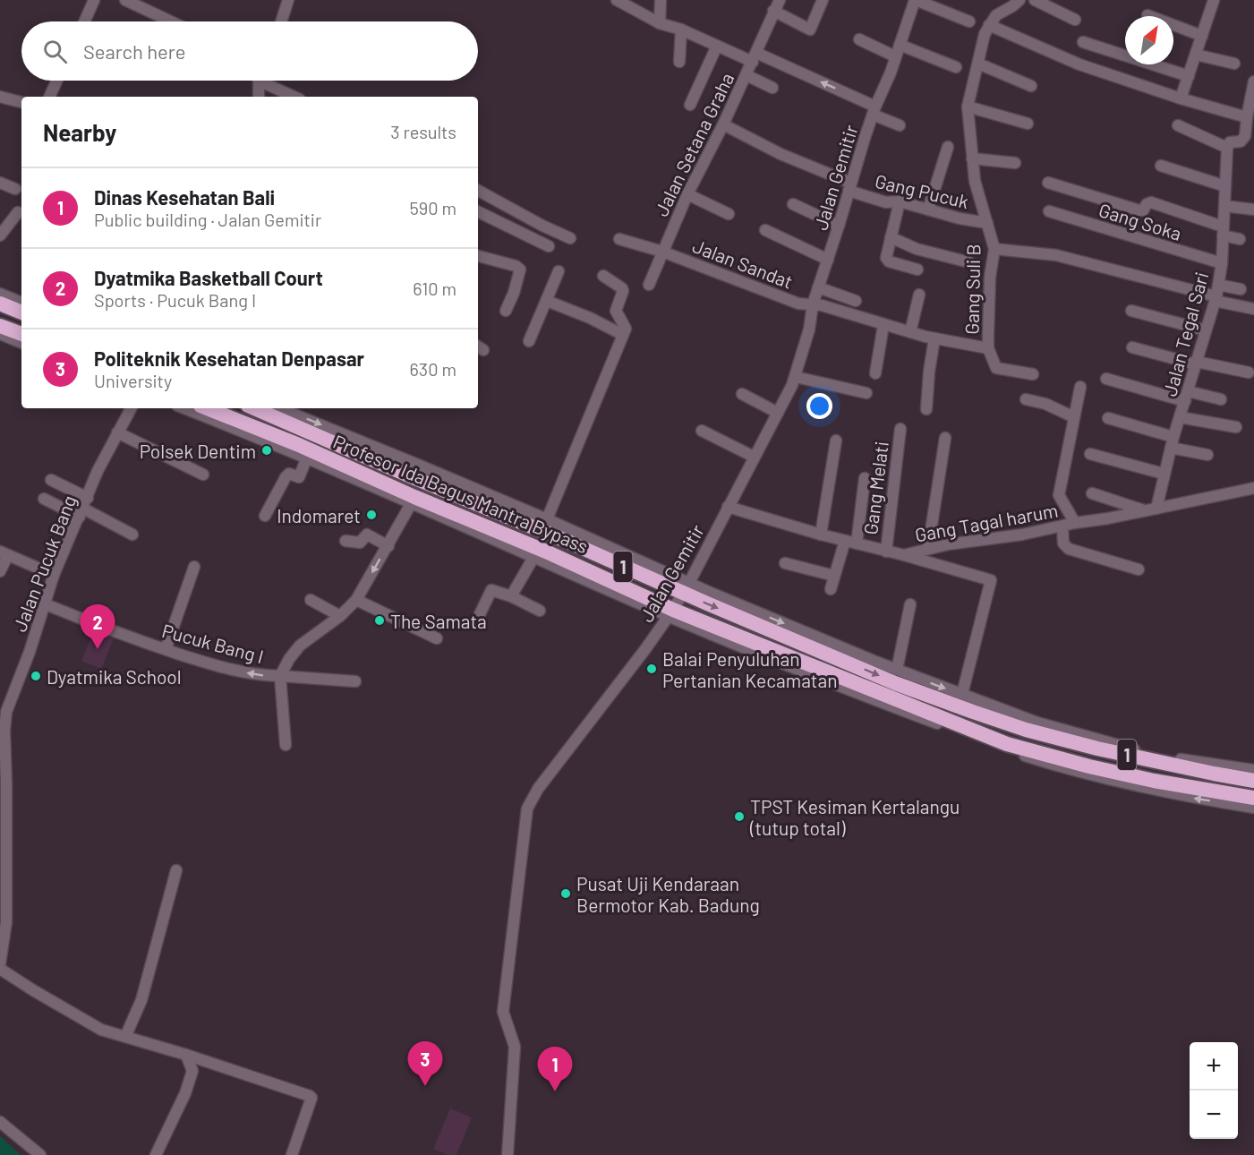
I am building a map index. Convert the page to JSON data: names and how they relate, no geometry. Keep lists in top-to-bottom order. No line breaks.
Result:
{"streets":{"highway":["Profesor Ida Bagus Mantra Bypass","1"],"street":["Jalan Setana Graha","Jalan Gemitir","Gang Pucuk","Gang Soka","Jalan Sandat","Gang Suli B","Jalan Tegal Sari","Gang Melati","Gang Tagal harum","Jalan Pucuk Bang","Pucuk Bang I"]},"crossings":[["Jalan Setana Graha","Gang Pucuk"],["Jalan Setana Graha","Jalan Sandat"],["Jalan Gemitir","Gang Pucuk"],["Jalan Gemitir","Jalan Sandat"],["Jalan Gemitir","Profesor Ida Bagus Mantra Bypass"],["Jalan Gemitir","Gang Tagal harum"],["Gang Pucuk","Gang Suli B"],["Gang Soka","Jalan Tegal Sari"],["Jalan Sandat","Gang Suli B"],["Jalan Tegal Sari","Gang Tagal harum"],["Gang Melati","Gang Tagal harum"],["Profesor Ida Bagus Mantra Bypass","Pucuk Bang I"],["Jalan Pucuk Bang","Pucuk Bang I"]],"places":["Polsek Dentim","Indomaret","The Samata","Balai Penyuluhan Pertanian Kecamatan","Dyatmika School","TPST Kesiman Kertalangu (tutup total)","Pusat Uji Kendaraan Bermotor Kab. Badung"],"north":"top right","page":{"search":"Search here","heading":["Nearby","3 results"],"list":[{"mark":"1","name":"Dinas Kesehatan Bali","note":"Public building · Jalan Gemitir","value":"590 m"},{"mark":"2","name":"Dyatmika Basketball Court","note":"Sports · Pucuk Bang I","value":"610 m"},{"mark":"3","name":"Politeknik Kesehatan Denpasar","note":"University","value":"630 m"}],"pins":["2","3","1"],"map_buttons":["+","−"]}}
